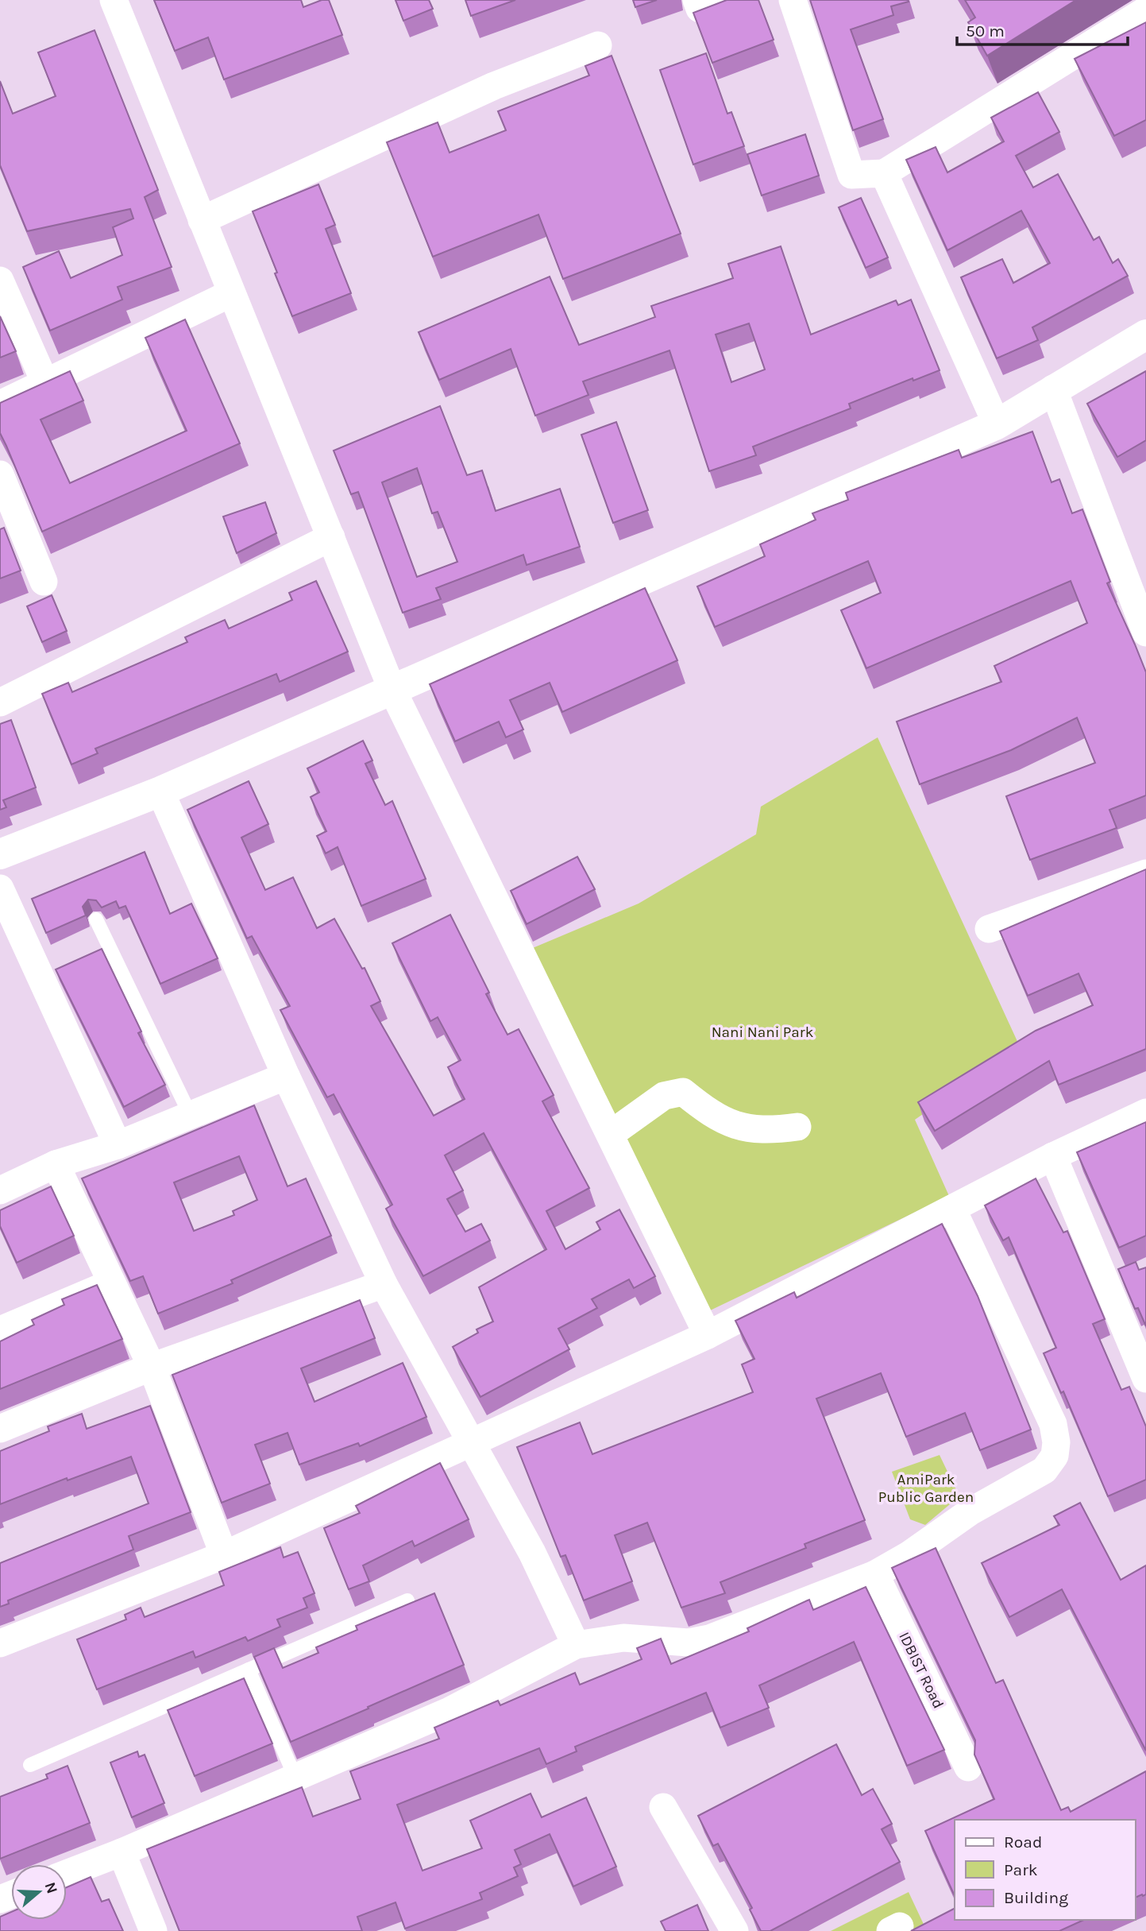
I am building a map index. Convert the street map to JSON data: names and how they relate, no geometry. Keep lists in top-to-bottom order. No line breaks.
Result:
{"streets":{"street":["IDBIST Road"]},"parks":["Nani Nani Park","AmiPark Public Garden"],"legend":["Road","Park","Building"],"scale_bar":"50 m","north":"right"}
